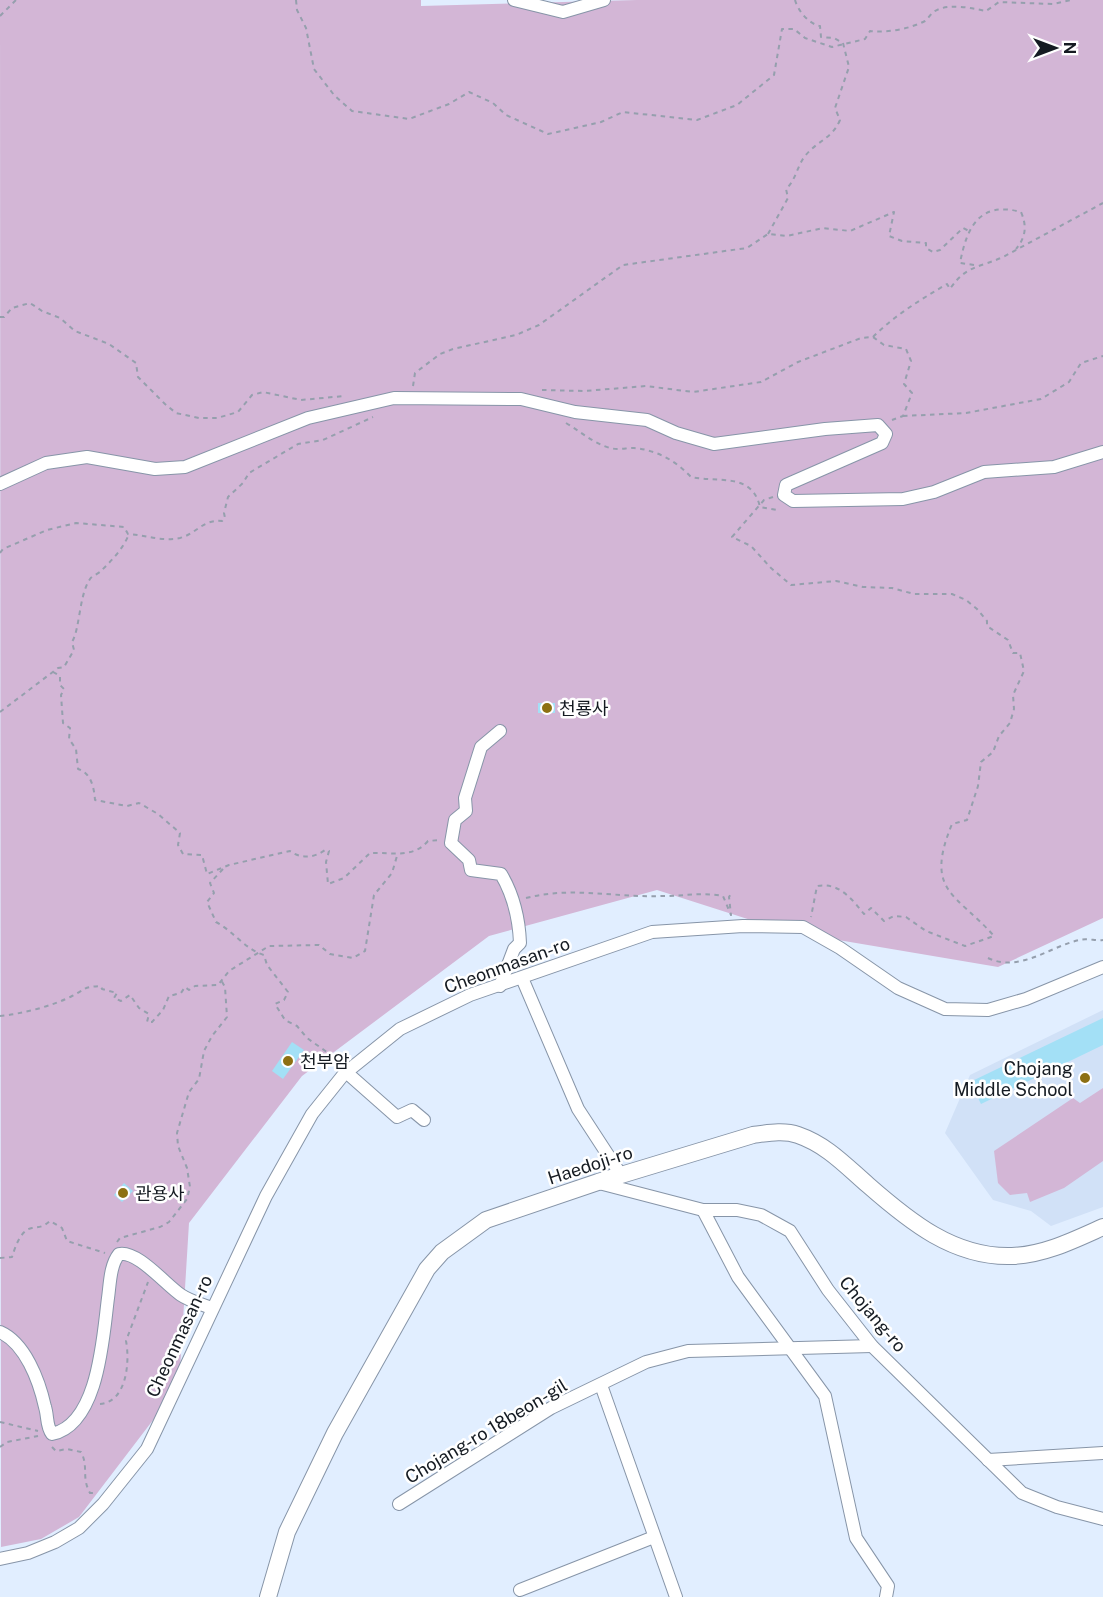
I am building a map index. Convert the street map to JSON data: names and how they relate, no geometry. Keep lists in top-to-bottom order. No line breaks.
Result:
{"streets":{"main road":["Haedoji-ro"],"street":["Cheonmasan-ro","Chojang-ro","Chojang-ro 18beon-gil"]},"crossings":[["Haedoji-ro","Chojang-ro"],["Chojang-ro","Chojang-ro 18beon-gil"]],"places":["천룡사","천부암","Chojang Middle School","관용사"],"north":"right"}
